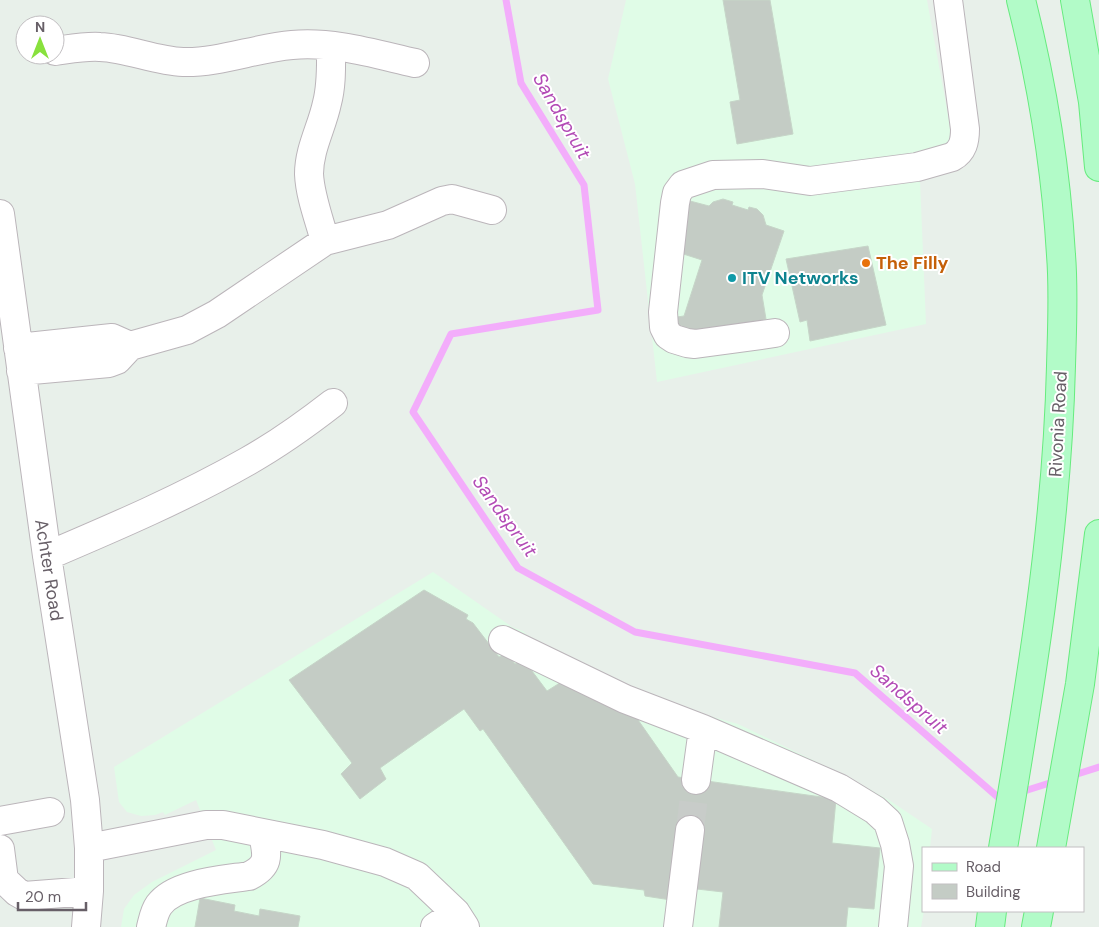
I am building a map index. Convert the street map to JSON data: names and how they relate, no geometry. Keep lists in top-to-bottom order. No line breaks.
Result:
{"streets":{"main road":["Rivonia Road"],"street":["Achter Road"]},"water":["Sandspruit"],"places":["The Filly","ITV Networks"],"legend":["Road","Building"],"scale_bar":"20 m","north":"top"}
